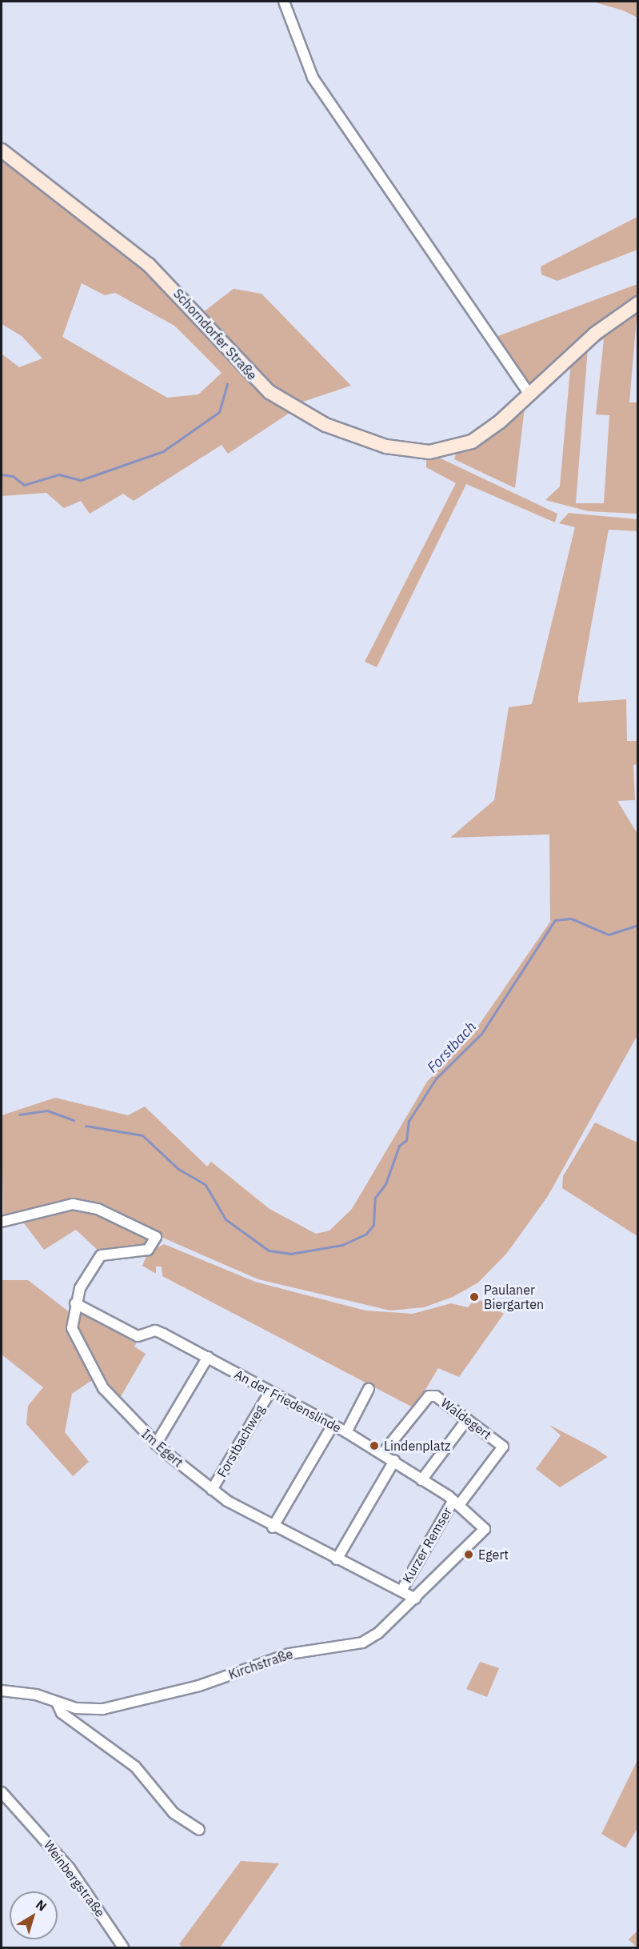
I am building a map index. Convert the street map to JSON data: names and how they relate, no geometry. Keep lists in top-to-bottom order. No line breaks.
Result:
{"streets":{"main road":["Schorndorfer Straße"],"street":["An der Friedenslinde","Waldegert","Forstbachweg","Im Egert","Kurzer Remser","Kirchstraße","Weinbergstraße"]},"crossings":[["An der Friedenslinde","Waldegert"],["An der Friedenslinde","Forstbachweg"],["An der Friedenslinde","Im Egert"],["An der Friedenslinde","Kurzer Remser"],["An der Friedenslinde","Kirchstraße"],["Waldegert","Kurzer Remser"],["Forstbachweg","Im Egert"],["Im Egert","Kurzer Remser"],["Im Egert","Kirchstraße"]],"water":["Forstbach"],"places":["Paulaner Biergarten","Lindenplatz","Egert"],"north":"top right"}
